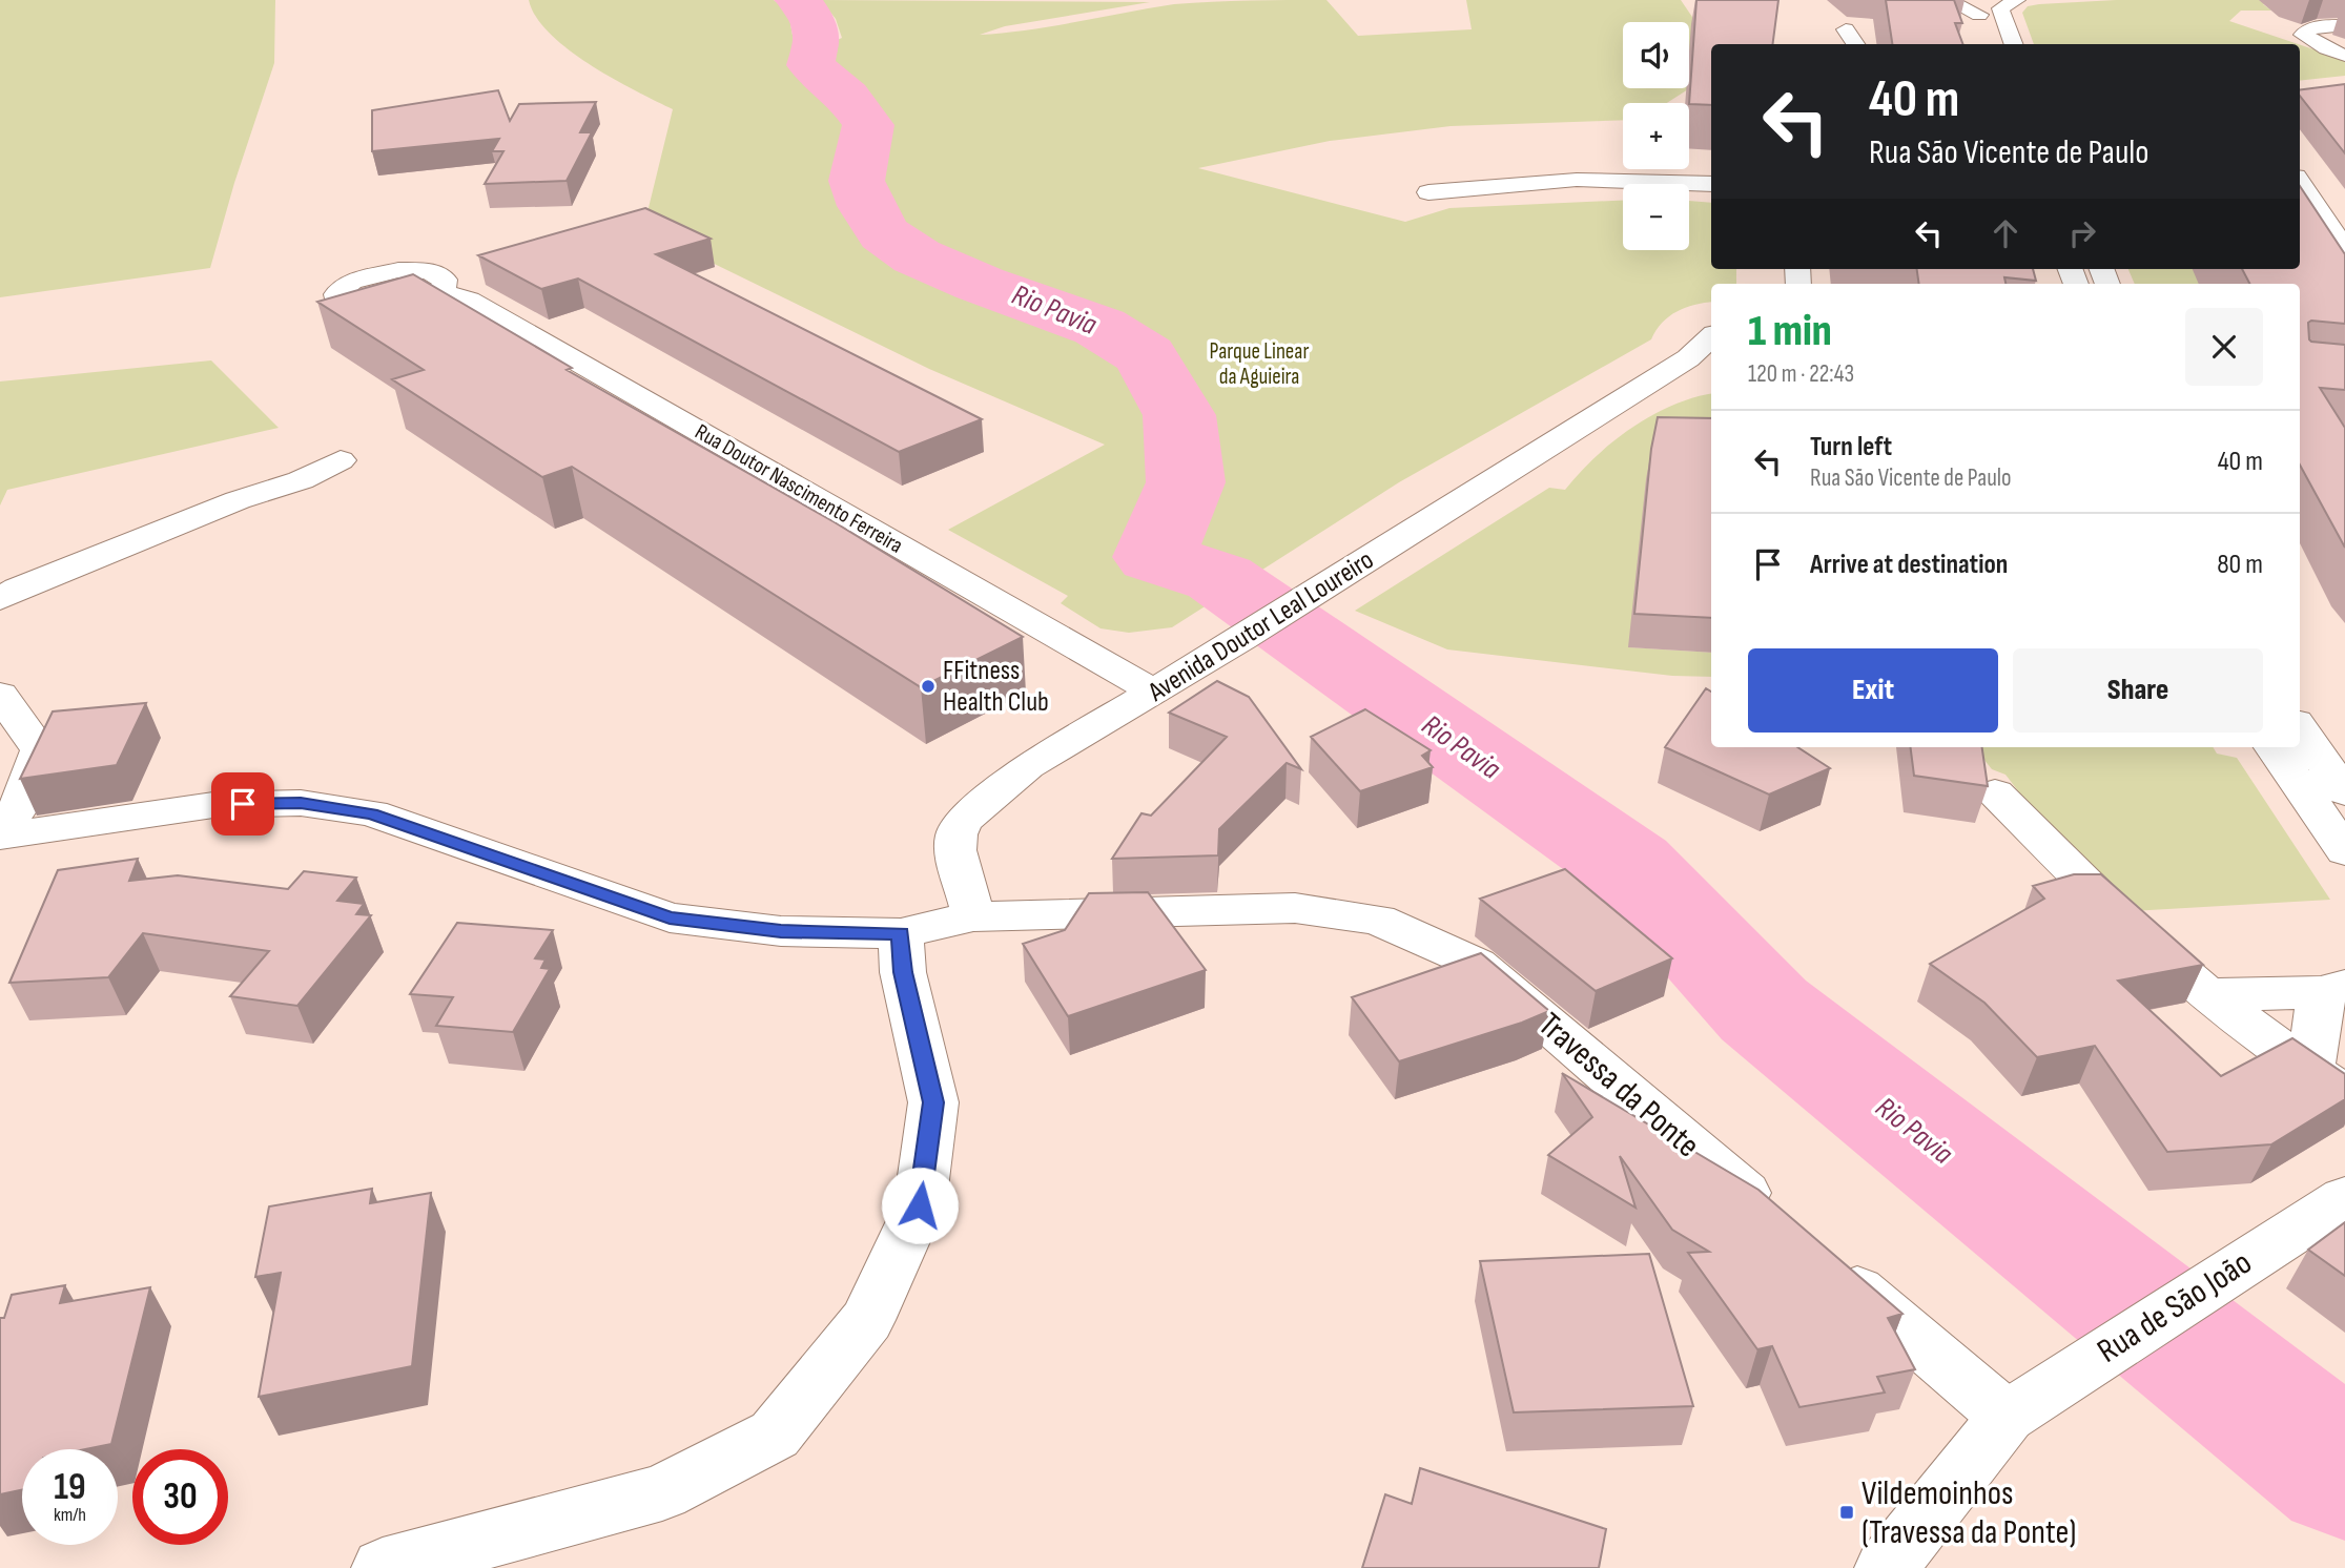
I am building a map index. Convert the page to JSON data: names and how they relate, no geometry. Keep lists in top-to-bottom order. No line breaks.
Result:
{"streets":{"street":["Rua Doutor Nascimento Ferreira","Avenida Doutor Leal Loureiro","Travessa da Ponte","Rua de São João"]},"crossings":[["Rua Doutor Nascimento Ferreira","Avenida Doutor Leal Loureiro"],["Avenida Doutor Leal Loureiro","Travessa da Ponte"]],"water":["Rio Pavia"],"parks":["Parque Linear da Aguieira"],"places":{"other":["FFitness Health Club"],"transit":["Vildemoinhos (Travessa da Ponte)"]},"page":{"map_buttons":["+","−"],"turn":["40 m","Rua São Vicente de Paulo"],"heading":["1 min","120 m · 22:43"],"list":[{"name":"Turn left","note":"Rua São Vicente de Paulo","value":"40 m"},{"name":"Arrive at destination","value":"80 m"}],"buttons":["Exit","Share"],"speed":"19 km/h","limit":"30"}}
